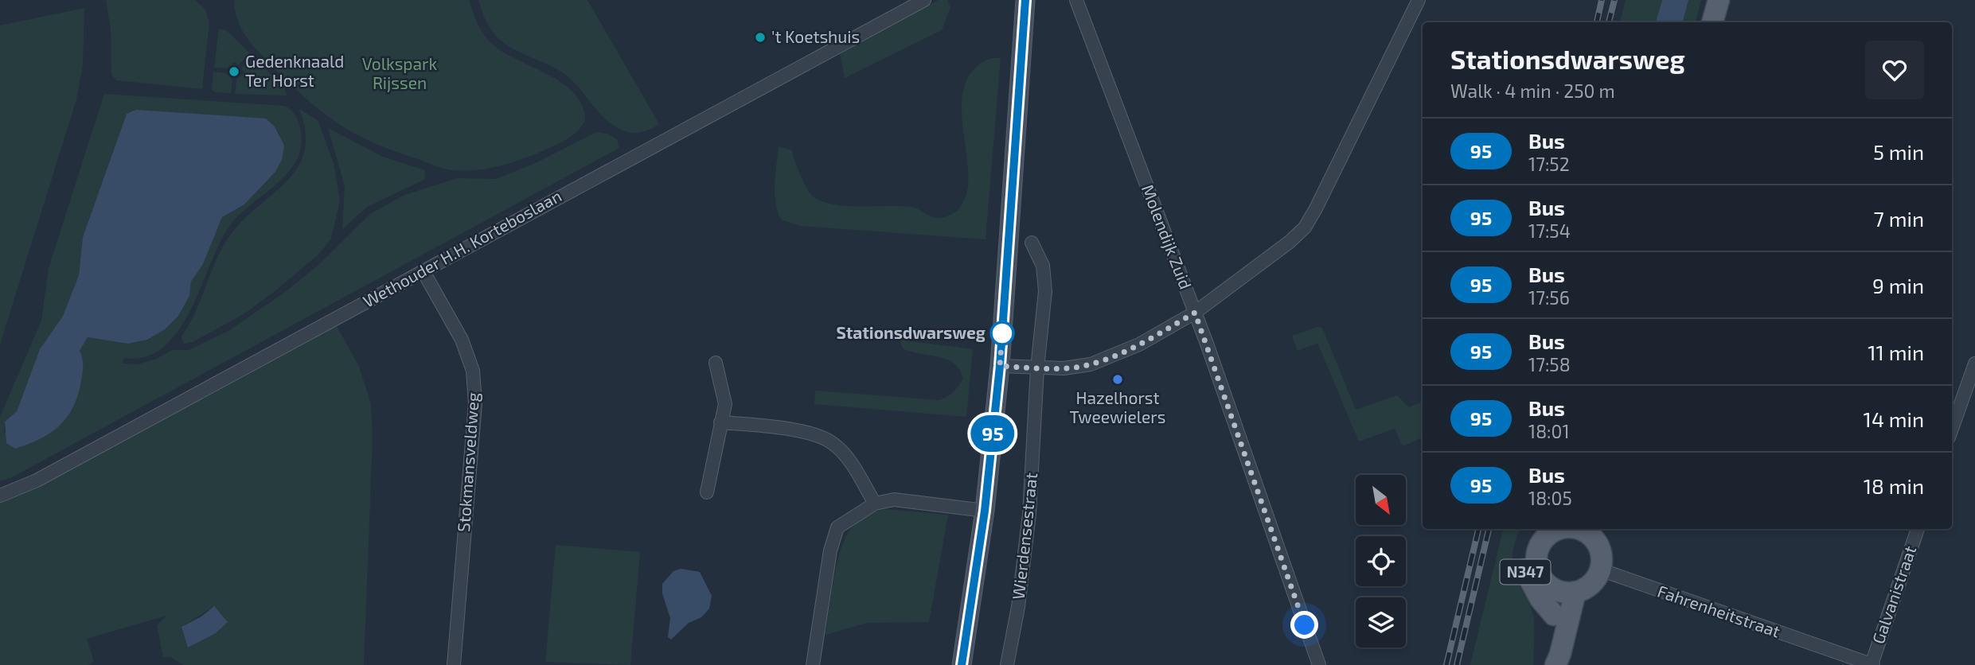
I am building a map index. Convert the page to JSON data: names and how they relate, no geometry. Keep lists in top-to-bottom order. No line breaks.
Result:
{"streets":{"main road":["N347"],"street":["Molendijk Zuid","Wethouder H.H. Korteboslaan","Stokmansveldweg","Wierdensestraat","Galvanistraat","Fahrenheitstraat"]},"crossings":[["Wethouder H.H. Korteboslaan","Stokmansveldweg"],["N347","Fahrenheitstraat"],["Galvanistraat","Fahrenheitstraat"]],"parks":["Volkspark Rijssen"],"places":["'t Koetshuis","Gedenknaald Ter Horst","Stationsdwarsweg","Hazelhorst Tweewielers"],"lines":["bus line 95"],"north":"bottom right","page":{"on_map":"95","heading":["Stationsdwarsweg","Walk · 4 min · 250 m"],"list":[{"mark":"95","name":"Bus","note":"17:52","value":"5 min"},{"mark":"95","name":"Bus","note":"17:54","value":"7 min"},{"mark":"95","name":"Bus","note":"17:56","value":"9 min"},{"mark":"95","name":"Bus","note":"17:58","value":"11 min"},{"mark":"95","name":"Bus","note":"18:01","value":"14 min"},{"mark":"95","name":"Bus","note":"18:05","value":"18 min"}]}}
